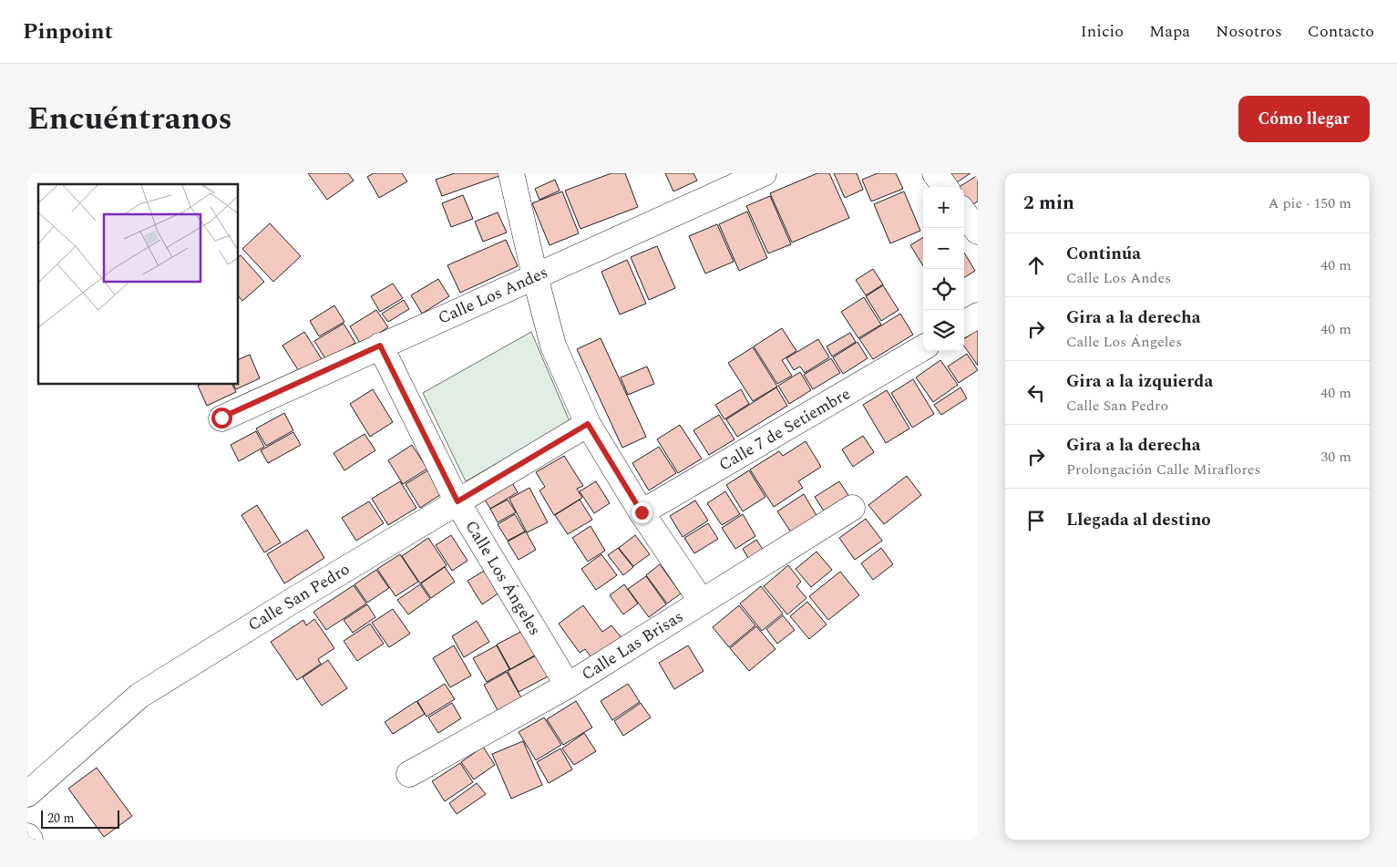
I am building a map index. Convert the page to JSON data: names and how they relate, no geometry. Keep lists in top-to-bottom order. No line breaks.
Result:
{"streets":{"street":["Calle Los Andes","Calle 7 de Setiembre","Calle Los Ángeles","Calle San Pedro","Calle Las Brisas"]},"crossings":[["Calle Los Andes","Calle Los Ángeles"],["Calle Los Ángeles","Calle San Pedro"],["Calle Los Ángeles","Calle Las Brisas"]],"scale_bar":"20 m","page":{"header":"Pinpoint","nav":["Inicio","Mapa","Nosotros","Contacto"],"title":"Encuéntranos","buttons":"Cómo llegar","heading":["2 min","A pie · 150 m"],"map_buttons":["+","−"],"list":[["Continúa","Calle Los Andes","40 m"],["Gira a la derecha","Calle Los Ángeles","40 m"],["Gira a la izquierda","Calle San Pedro","40 m"],["Gira a la derecha","Prolongación Calle Miraflores","30 m"],"Llegada al destino"],"scale":"20 m"}}
